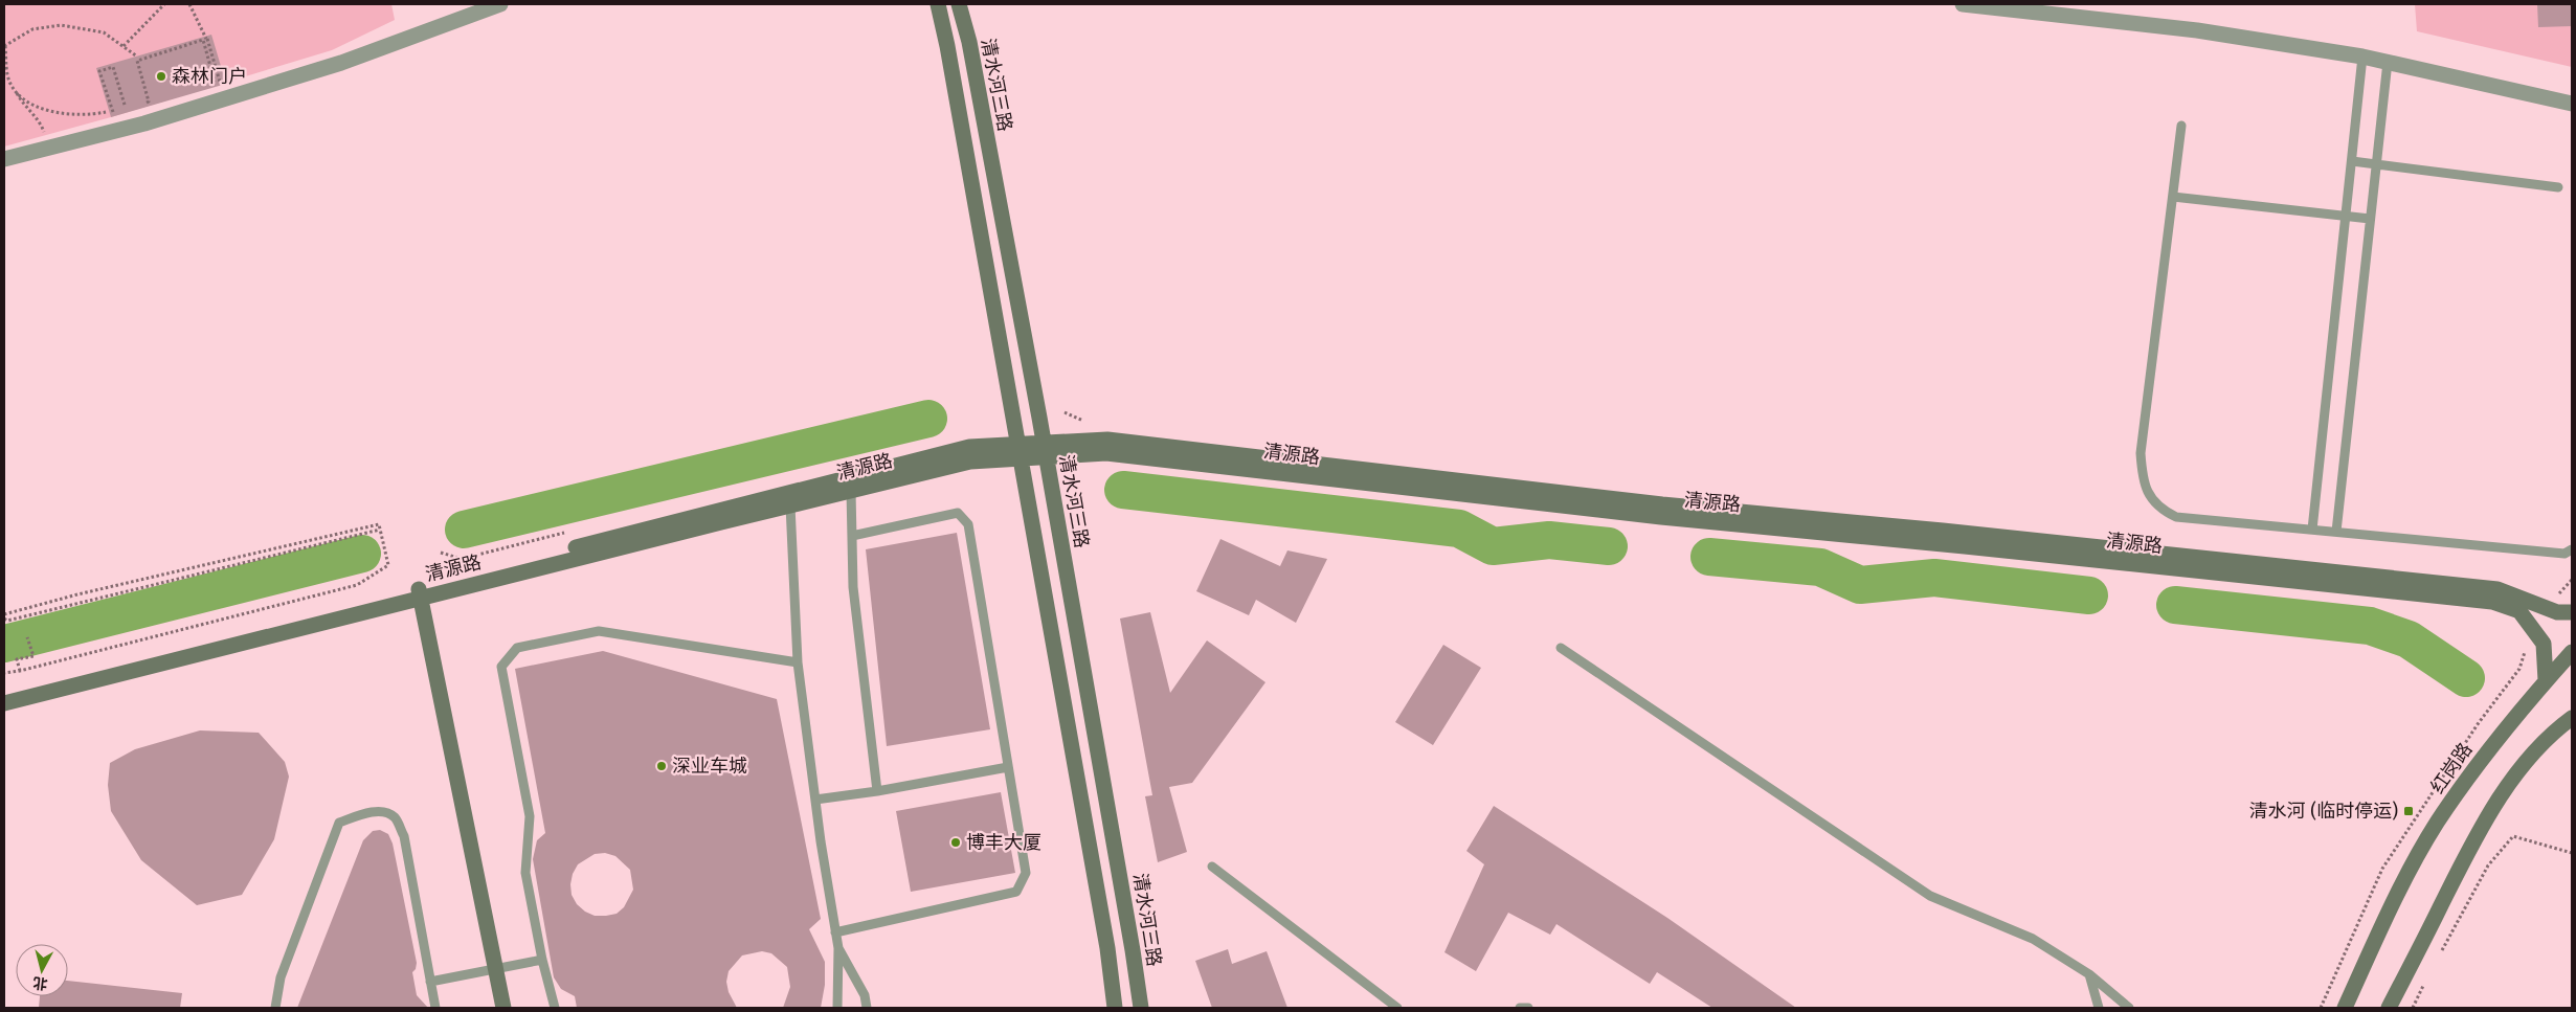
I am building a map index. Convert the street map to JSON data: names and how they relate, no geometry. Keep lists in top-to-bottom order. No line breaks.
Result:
{"streets":{"street":["清水河三路","清源路","红岗路"]},"crossings":[["清水河三路","清源路"],["清源路","红岗路"]],"places":{"other":["森林门户","深业车城","博丰大厦"],"transit":["清水河 (临时停运)"]},"north":"bottom"}
